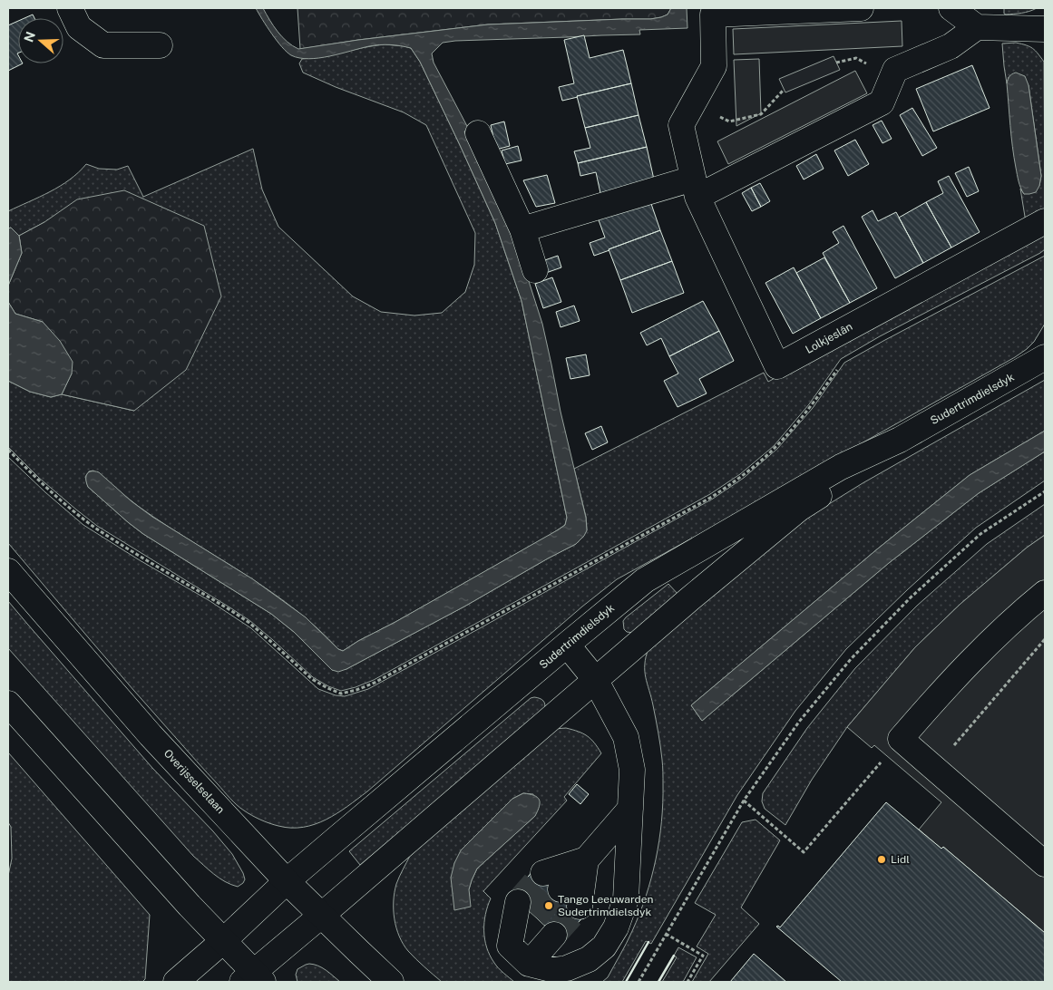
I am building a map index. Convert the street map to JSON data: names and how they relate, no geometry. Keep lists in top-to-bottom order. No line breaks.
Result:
{"streets":{"street":["Lolkjeslân","Sudertrimdielsdyk","Overijsselselaan"]},"crossings":[["Sudertrimdielsdyk","Overijsselselaan"]],"places":["Lidl","Tango Leeuwarden Sudertrimdielsdyk"],"north":"left"}
